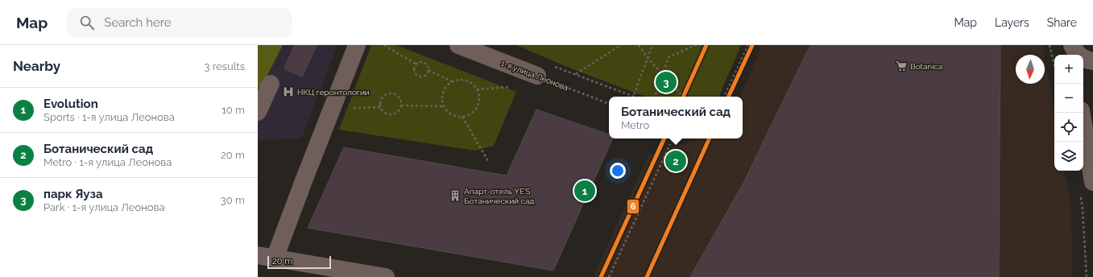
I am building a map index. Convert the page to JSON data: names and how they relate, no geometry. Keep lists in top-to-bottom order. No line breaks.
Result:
{"streets":{"street":["1-я улица Леонова"]},"places":{"supermarket":["Botanica"],"hospital":["НКЦ геронтологии"],"building":["Апарт-отель YE’S Ботанический сад"]},"lines":["transit line 6"],"scale_bar":"20 m","north":"bottom","page":{"header":"Map","search":"Search here","nav":["Map","Layers","Share"],"heading":["Nearby","3 results"],"map_buttons":["+","−"],"pins":["3","2","1"],"list":[{"mark":"1","name":"Evolution","note":"Sports · 1-я улица Леонова","value":"10 m"},{"mark":"2","name":"Ботанический сад","note":"Metro · 1-я улица Леонова","value":"20 m"},{"mark":"3","name":"парк Яуза","note":"Park · 1-я улица Леонова","value":"30 m"}],"popup":["Ботанический сад","Metro"],"scale":"20 m"}}
